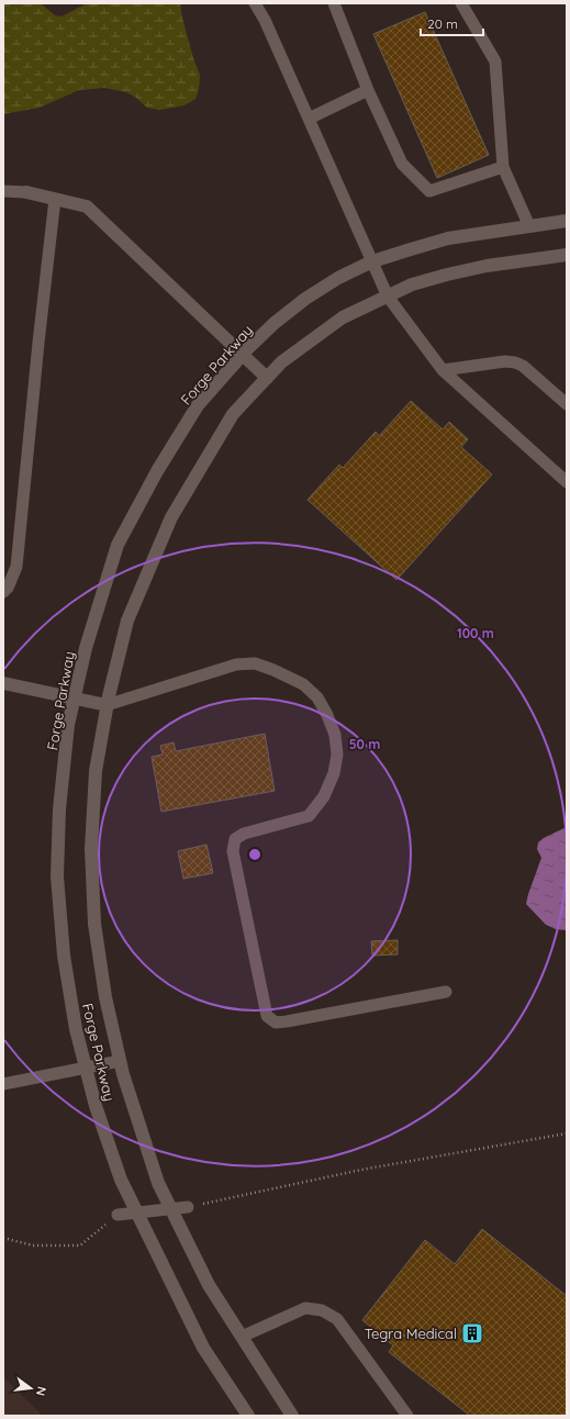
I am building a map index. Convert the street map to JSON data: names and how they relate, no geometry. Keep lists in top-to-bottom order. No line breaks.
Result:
{"streets":{"street":["Forge Parkway"]},"places":{"building":["Tegra Medical"]},"scale_bar":"20 m","north":"right","rings":["100 m","50 m"]}
